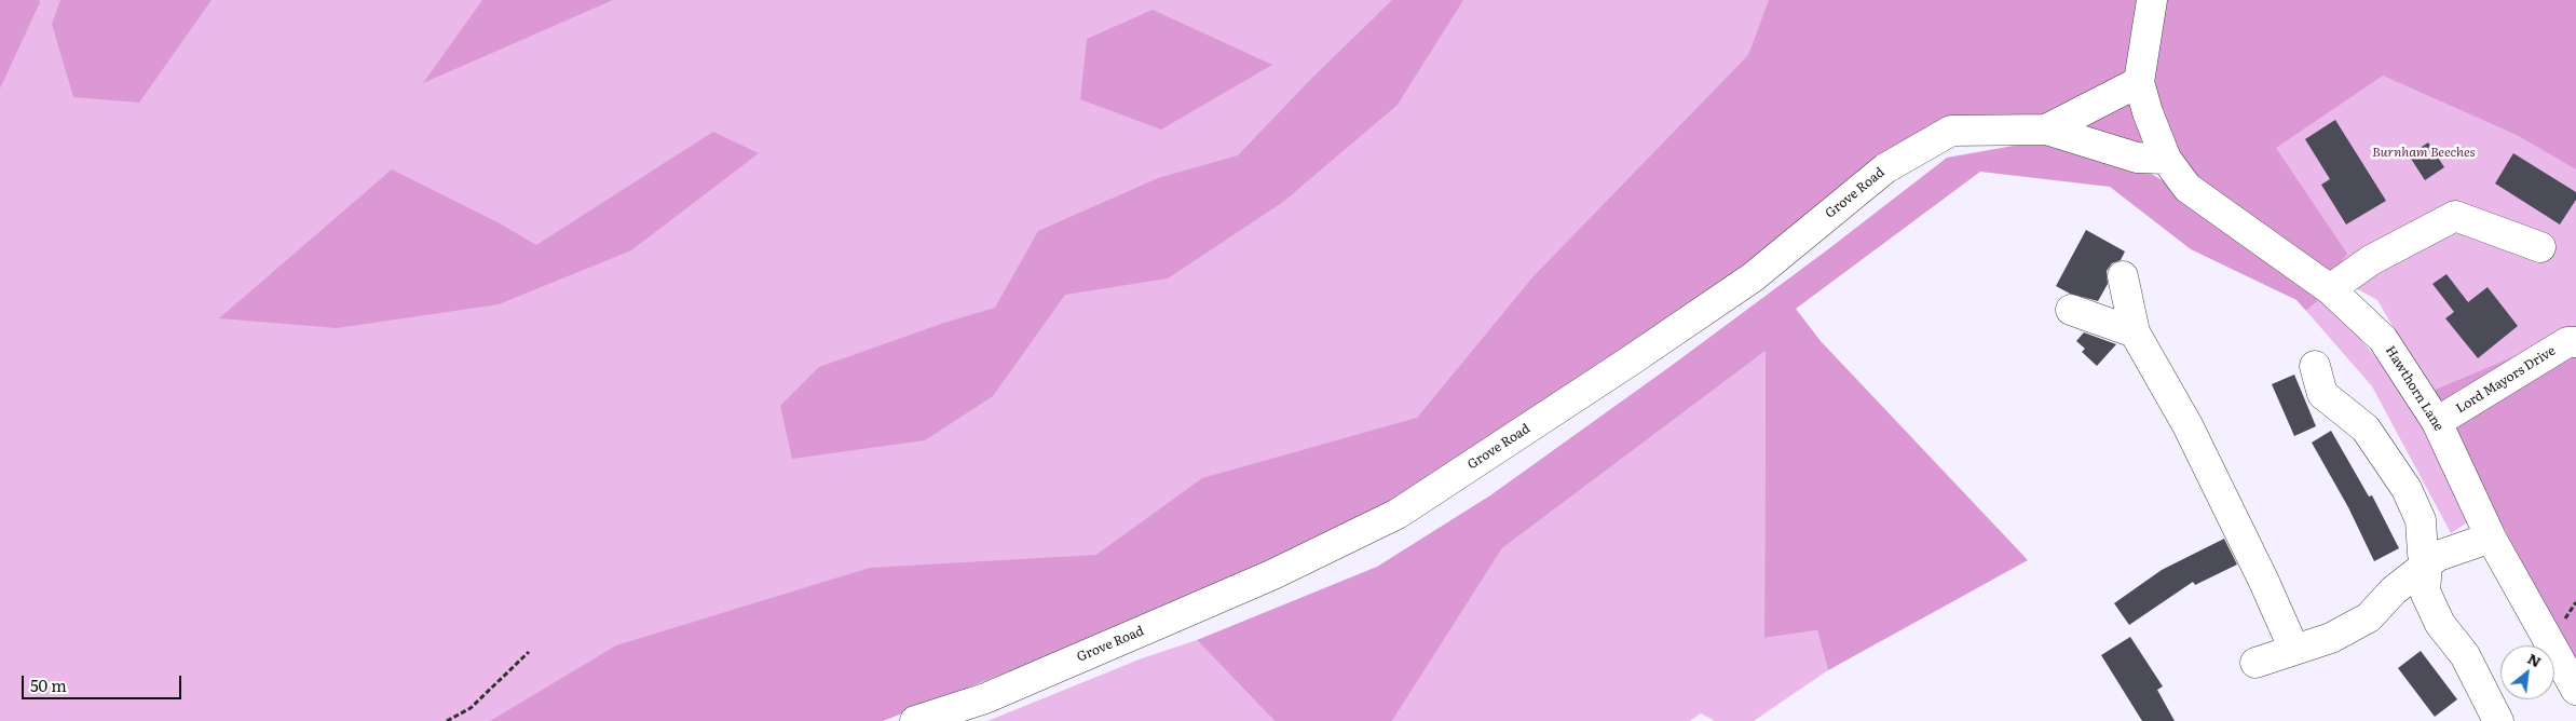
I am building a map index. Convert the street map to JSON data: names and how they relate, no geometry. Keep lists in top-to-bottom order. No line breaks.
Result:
{"streets":{"street":["Grove Road","Lord Mayors Drive","Hawthorn Lane"]},"crossings":[["Grove Road","Hawthorn Lane"],["Lord Mayors Drive","Hawthorn Lane"]],"parks":["Burnham Beeches"],"scale_bar":"50 m","north":"top right"}
